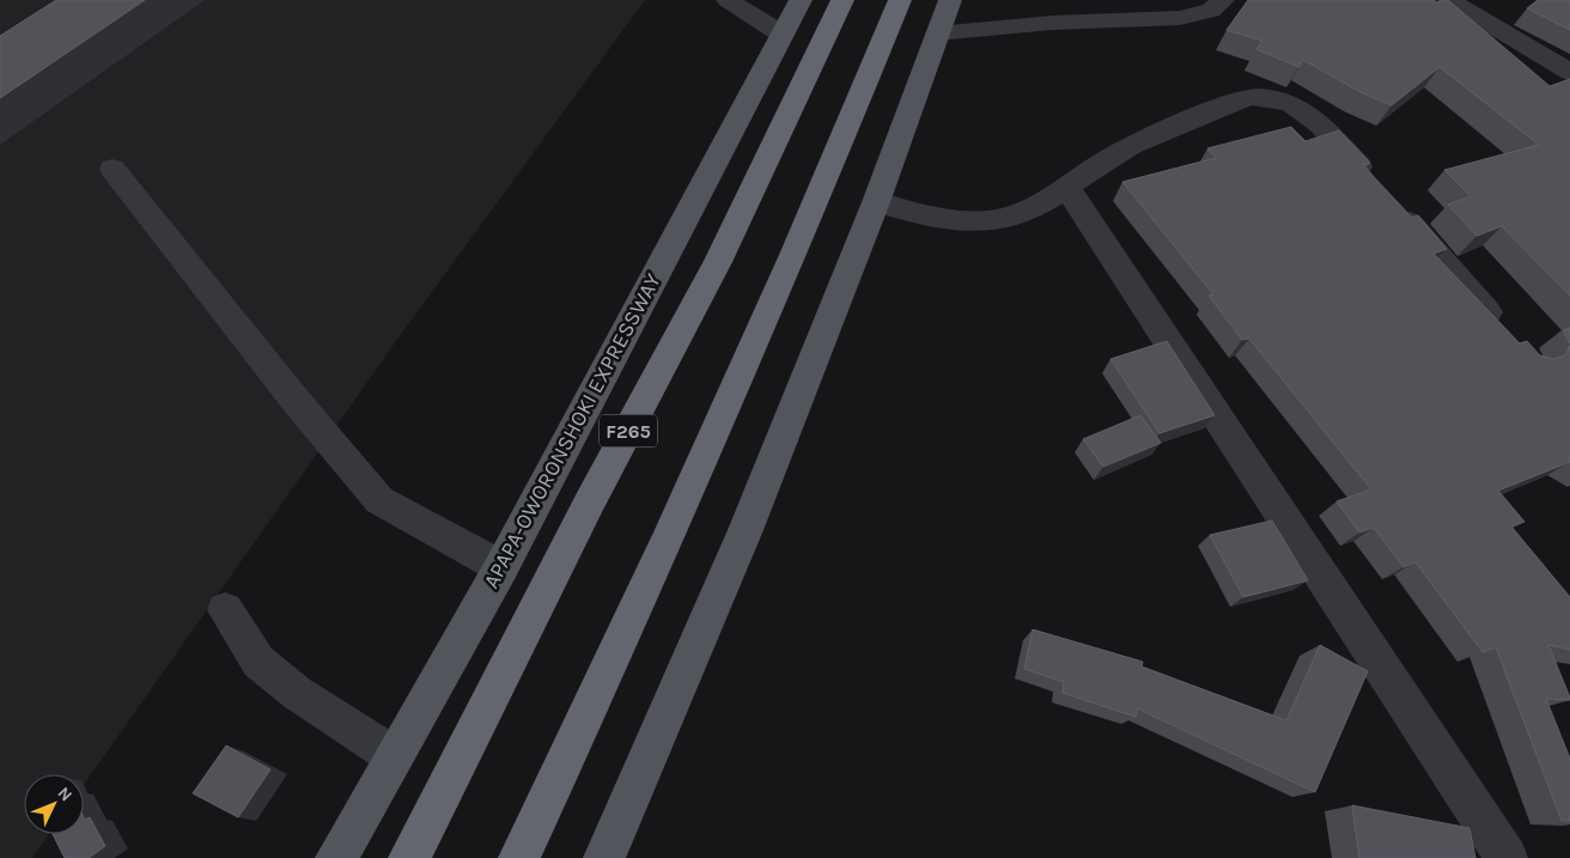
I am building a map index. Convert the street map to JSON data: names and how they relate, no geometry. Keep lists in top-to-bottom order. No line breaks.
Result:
{"streets":{"highway":["F265"],"main road":["APAPA-OWORONSHOKI EXPRESSWAY"]},"north":"top right"}
